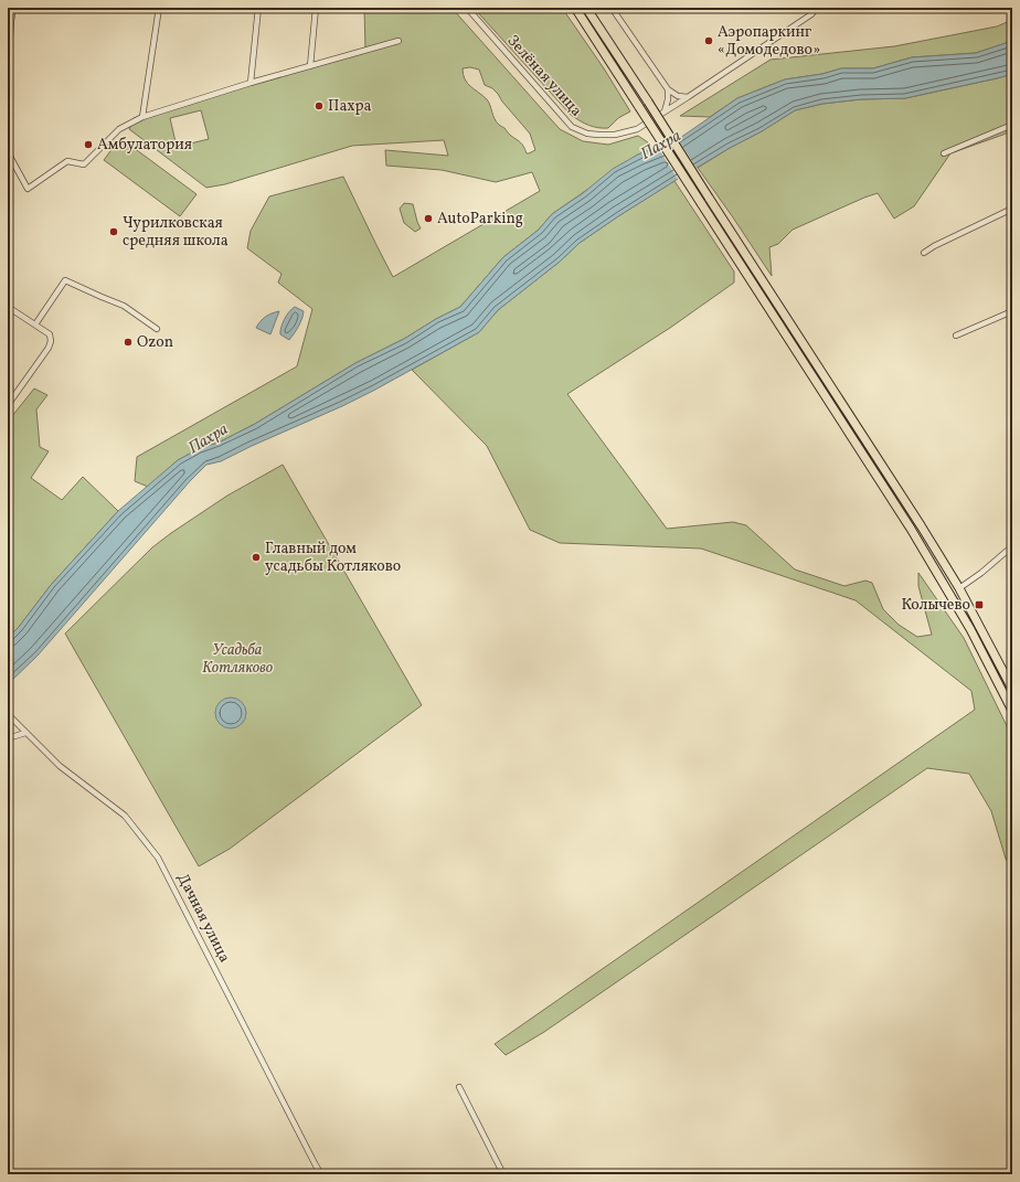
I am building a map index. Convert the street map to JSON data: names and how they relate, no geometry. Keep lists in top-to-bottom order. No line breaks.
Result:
{"streets":{"street":["Зелёная улица","Дачная улица"]},"water":["Пахра"],"parks":["Усадьба Котляково"],"places":{"other":["Аэропаркинг «Домодедово»","Пахра","Амбулатория","AutoParking","Чурилковская средняя школа","Ozon","Главный дом усадьбы Котляково"],"transit":["Колычево"]}}
